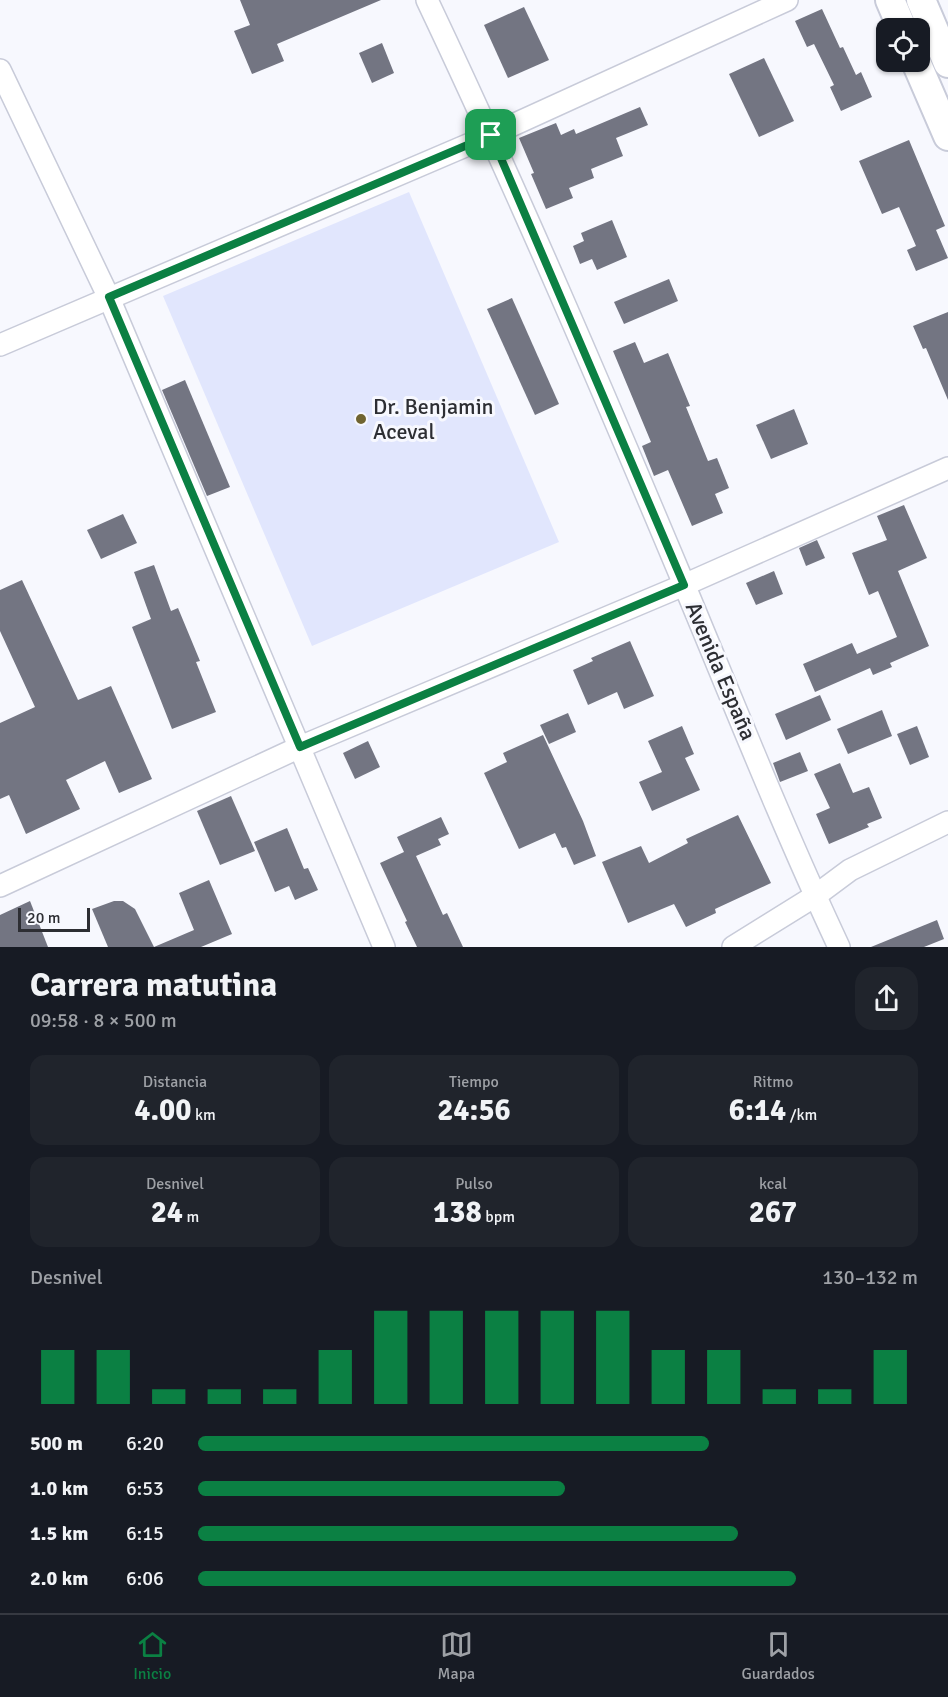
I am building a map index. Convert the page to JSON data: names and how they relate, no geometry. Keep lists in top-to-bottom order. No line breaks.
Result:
{"streets":{"street":["Avenida España"]},"places":["Dr. Benjamin Aceval"],"scale_bar":"20 m","page":{"scale":"20 m","heading":["Carrera matutina","09:58 · 8 × 500 m"],"stats":[["Distancia","4.00 km"],["Tiempo","24:56"],["Ritmo","6:14 /km"],["Desnivel","24 m"],["Pulso","138 bpm"],["kcal","267"]],"chart":["Desnivel","130–132 m"],"list":[{"name":"500 m","note":"6:20"},{"name":"1.0 km","note":"6:53"},{"name":"1.5 km","note":"6:15"},{"name":"2.0 km","note":"6:06"}],"tabs":["Inicio","Mapa","Guardados"]}}
